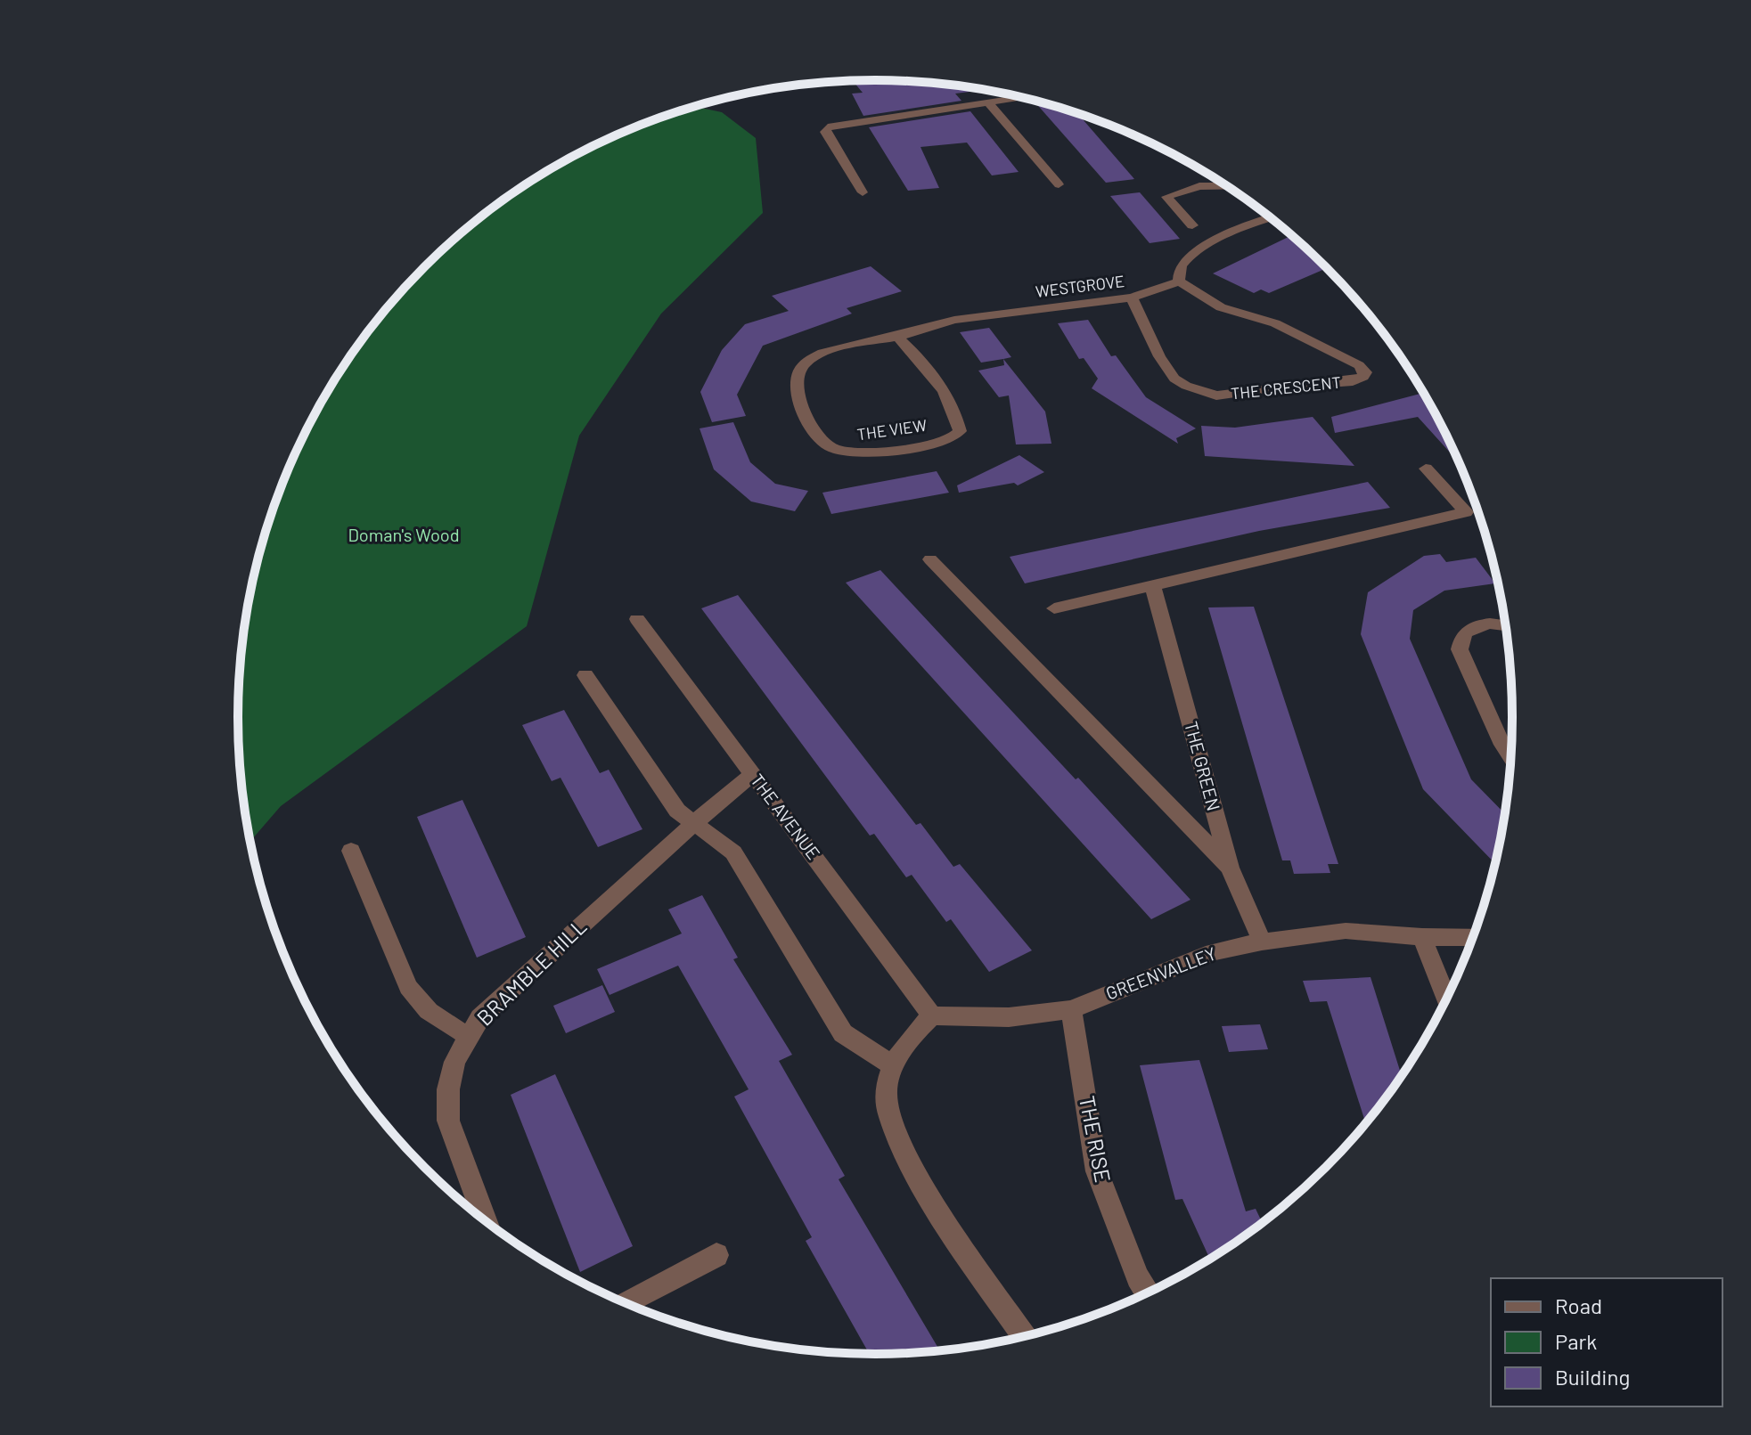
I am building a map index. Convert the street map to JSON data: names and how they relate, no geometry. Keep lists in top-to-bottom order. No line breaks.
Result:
{"streets":{"street":["WESTGROVE","THE CRESCENT","THE VIEW","THE GREEN","THE AVENUE","BRAMBLE HILL","GREENVALLEY","THE RISE"]},"crossings":[["WESTGROVE","THE CRESCENT"],["WESTGROVE","THE VIEW"],["THE GREEN","GREENVALLEY"],["THE AVENUE","BRAMBLE HILL"],["THE AVENUE","GREENVALLEY"],["GREENVALLEY","THE RISE"]],"parks":["Doman's Wood"],"legend":["Road","Park","Building"]}
